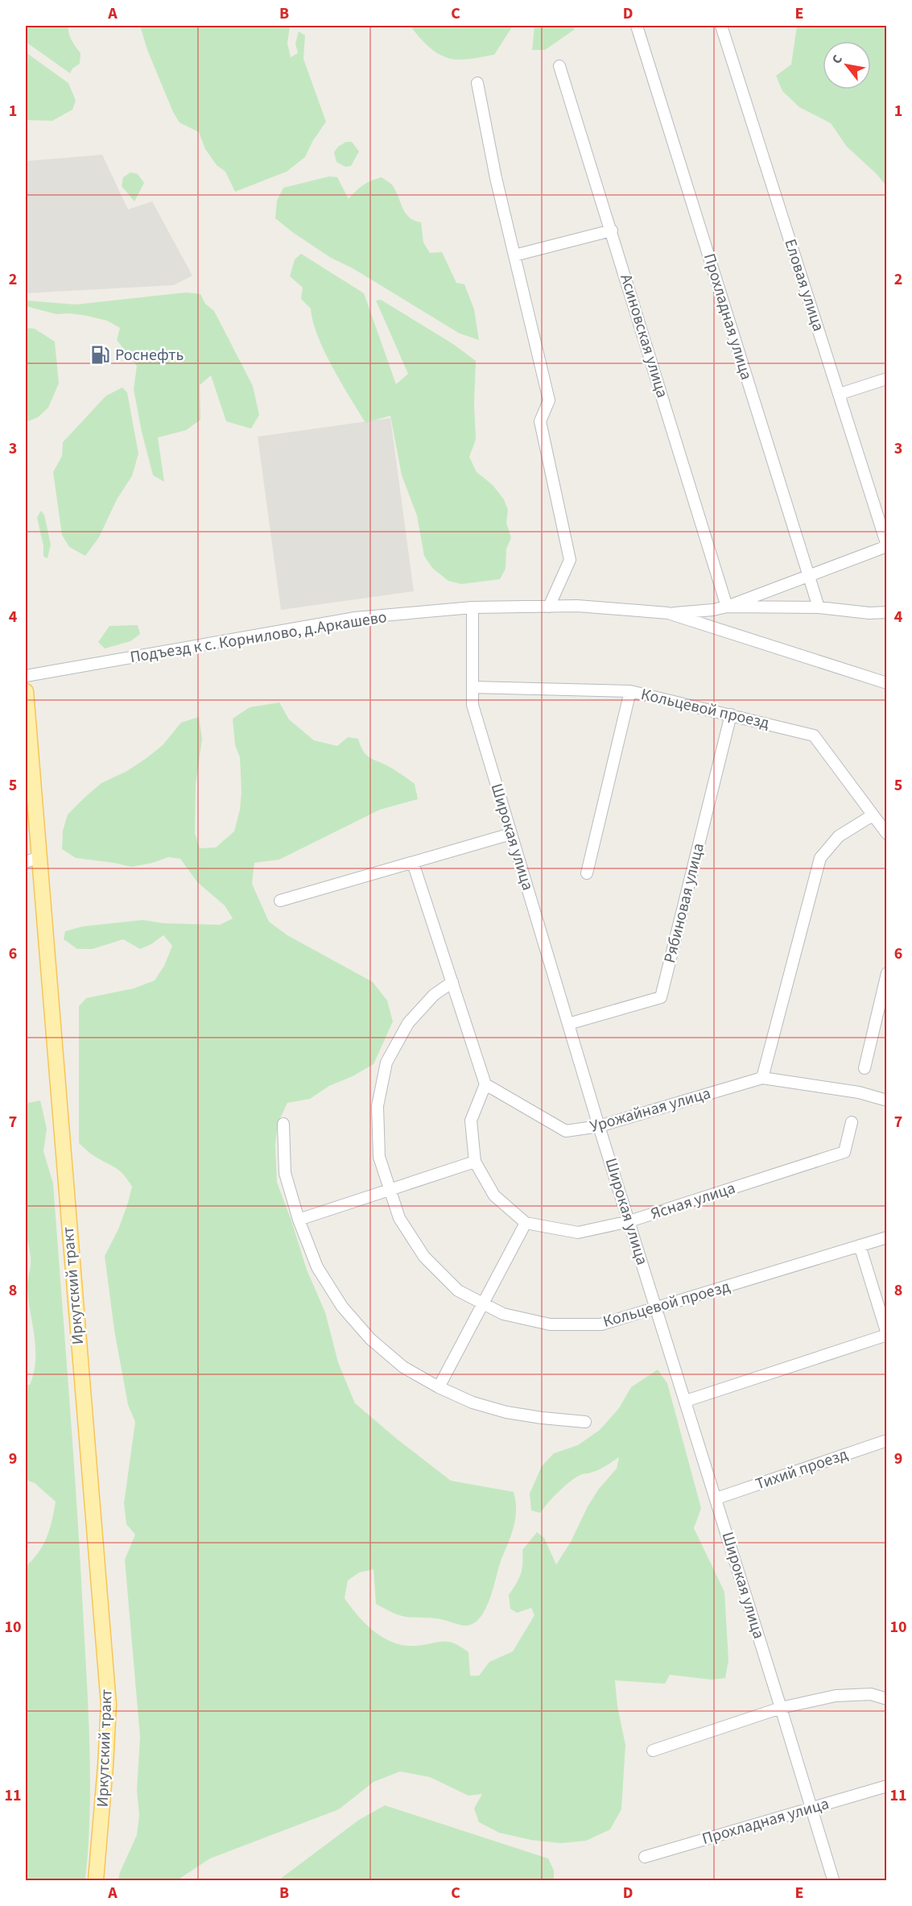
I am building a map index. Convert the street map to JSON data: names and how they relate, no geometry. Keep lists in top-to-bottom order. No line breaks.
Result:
{"streets":{"main road":["Иркутский тракт"],"street":["Еловая улица","Прохладная улица","Асиновская улица","Подъезд к с. Корнилово, д.Аркашево","Кольцевой проезд","Широкая улица","Рябиновая улица","Урожайная улица","Ясная улица","Тихий проезд"]},"crossings":[["Прохладная улица","Широкая улица"],["Подъезд к с. Корнилово, д.Аркашево","Широкая улица"],["Кольцевой проезд","Широкая улица"],["Кольцевой проезд","Рябиновая улица"],["Широкая улица","Рябиновая улица"],["Широкая улица","Урожайная улица"],["Широкая улица","Ясная улица"],["Широкая улица","Тихий проезд"]],"places":{"fuel station":["Роснефть"]},"north":"top left","grid":{"columns":["A","B","C","D","E"],"rows":["1","2","3","4","5","6","7","8","9","10","11"]}}
